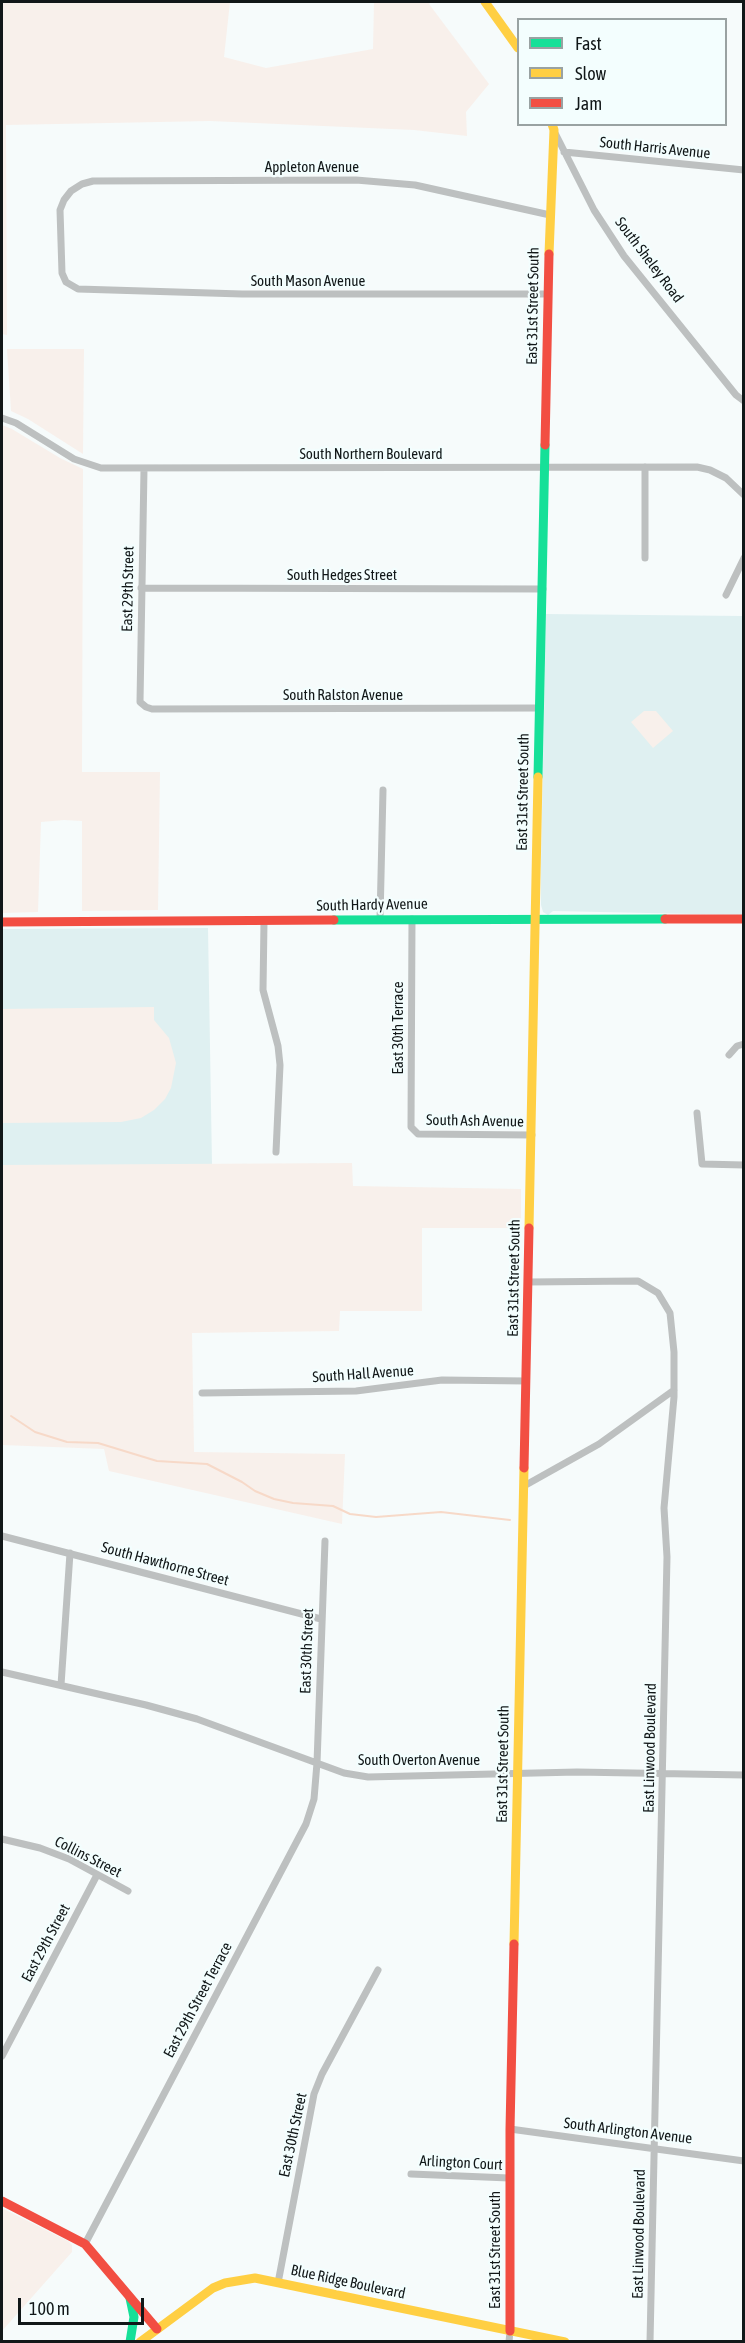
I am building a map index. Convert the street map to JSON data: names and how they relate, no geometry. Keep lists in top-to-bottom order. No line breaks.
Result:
{"streets":{"street":["South Harris Avenue","Appleton Avenue","South Sheley Road","South Mason Avenue","East 31st Street South","South Northern Boulevard","South Hedges Street","East 29th Street","South Ralston Avenue","South Hardy Avenue","East 30th Terrace","South Ash Avenue","South Hall Avenue","South Hawthorne Street","East 30th Street","East Linwood Boulevard","South Overton Avenue","Collins Street","East 29th Street Terrace","South Arlington Avenue","Arlington Court","Blue Ridge Boulevard"]},"crossings":[["South Harris Avenue","South Sheley Road"],["Appleton Avenue","South Mason Avenue"],["Appleton Avenue","East 31st Street South"],["South Sheley Road","East 31st Street South"],["South Mason Avenue","East 31st Street South"],["East 31st Street South","South Northern Boulevard"],["East 31st Street South","South Hedges Street"],["East 31st Street South","South Ralston Avenue"],["East 31st Street South","South Hardy Avenue"],["East 31st Street South","South Ash Avenue"],["East 31st Street South","South Hall Avenue"],["East 31st Street South","East Linwood Boulevard"],["East 31st Street South","South Overton Avenue"],["East 31st Street South","South Arlington Avenue"],["East 31st Street South","Arlington Court"],["East 31st Street South","Blue Ridge Boulevard"],["South Northern Boulevard","East 29th Street"],["South Hedges Street","East 29th Street"],["East 29th Street","South Ralston Avenue"],["East 29th Street","Collins Street"],["South Hardy Avenue","East 30th Terrace"],["East 30th Terrace","South Ash Avenue"],["South Hawthorne Street","East 30th Street"],["East 30th Street","South Overton Avenue"],["East 30th Street","East 29th Street Terrace"],["East 30th Street","Blue Ridge Boulevard"],["East Linwood Boulevard","South Overton Avenue"],["East Linwood Boulevard","South Arlington Avenue"],["South Overton Avenue","East 29th Street Terrace"]],"legend":["Fast","Slow","Jam"],"scale_bar":"100 m"}
